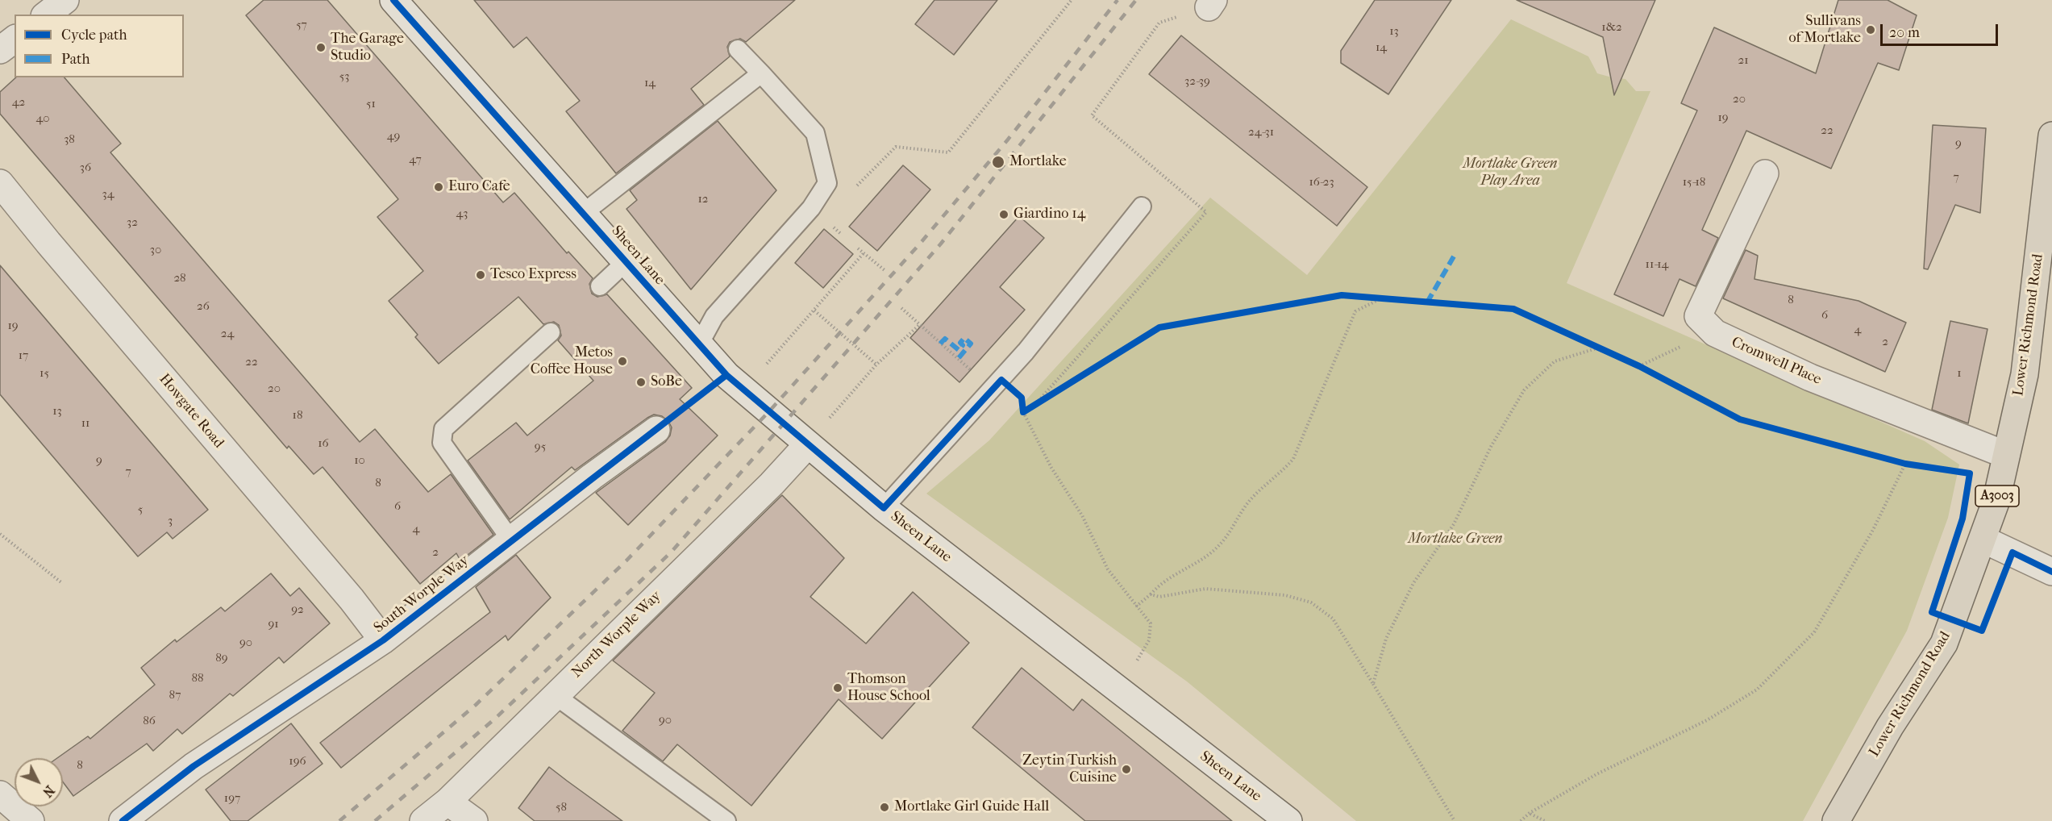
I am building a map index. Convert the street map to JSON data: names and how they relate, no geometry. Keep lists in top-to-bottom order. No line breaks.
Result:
{"streets":{"main road":["Lower Richmond Road","A3003"],"street":["Sheen Lane","Cromwell Place","Howgate Road","South Worple Way","North Worple Way"]},"crossings":[["Sheen Lane","North Worple Way"],["Lower Richmond Road","Cromwell Place"],["Howgate Road","South Worple Way"]],"parks":["Mortlake Green Play Area","Mortlake Green"],"places":["Sullivans of Mortlake","The Garage Studio","Mortlake","Euro Cafe","Giardino 14","Tesco Express","Metos Coffee House","SoBe","Thomson House School","Zeytin Turkish Cuisine","Mortlake Girl Guide Hall"],"house_numbers":["57","1&2","13","14","21","53","32-39","14","20","42","51","19","40","22","24-31","49","38","9","47","36","7","16-23","15-18","34","12","43","32","30","11-14","28","8","26","6","19","4","24","2","17","22","15","1","20","13","18","11","16","95","9","10","7","8","6","5","3","4","2","92","91","90","89","88","87","90","86","196","8","197","58"],"legend":["Cycle path","Path"],"scale_bar":"20 m","north":"bottom right"}
